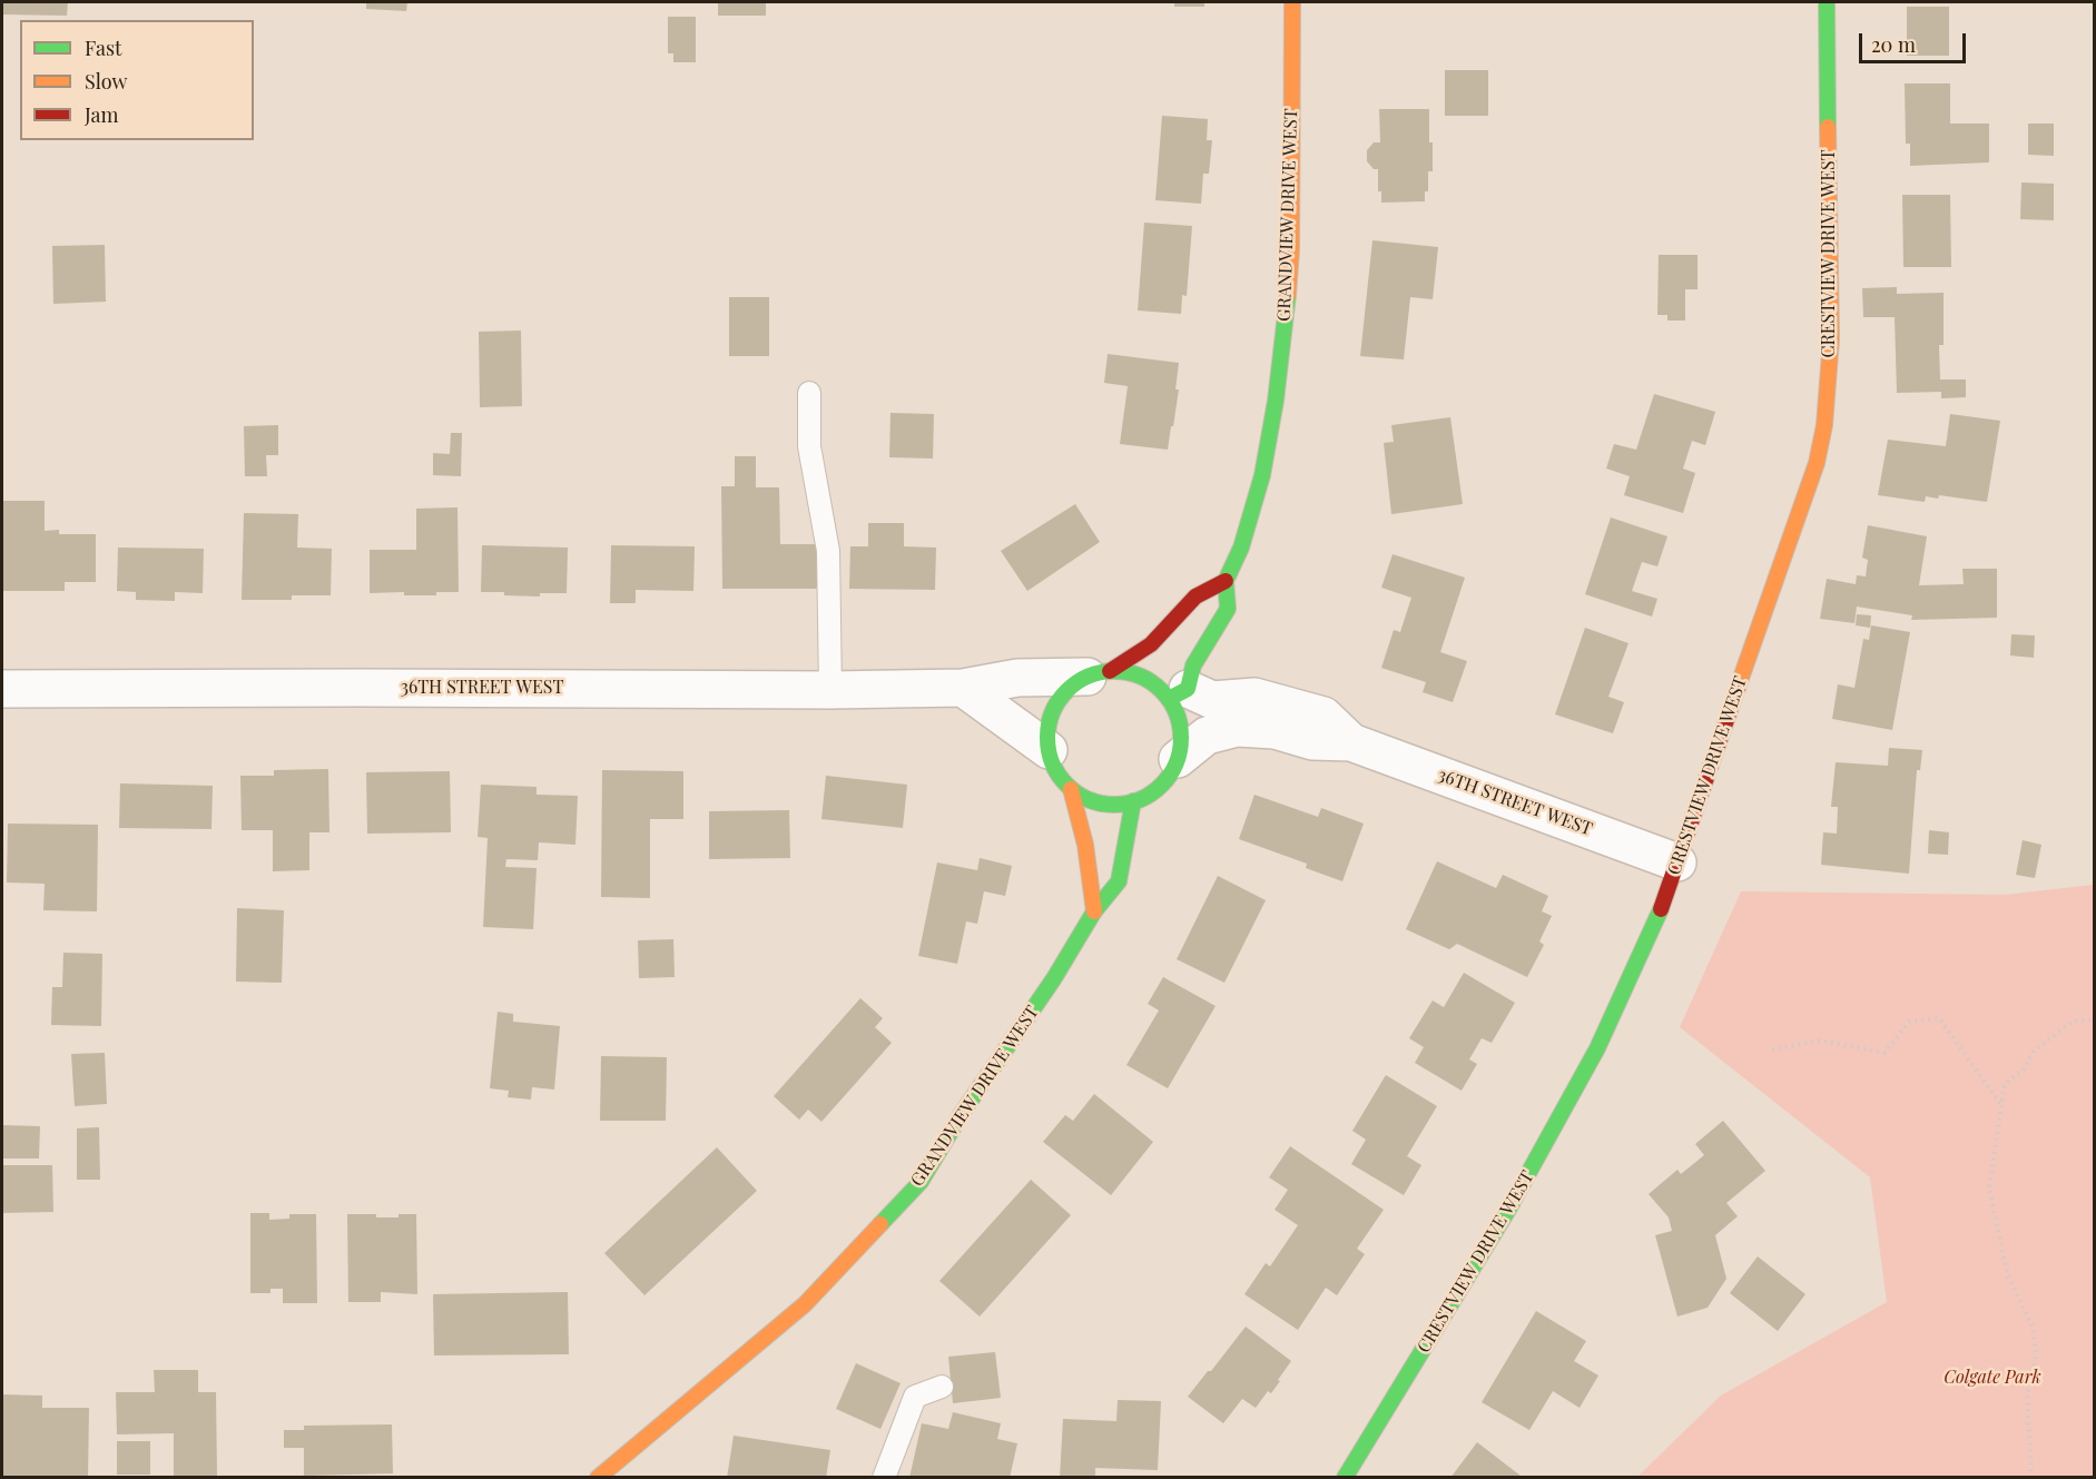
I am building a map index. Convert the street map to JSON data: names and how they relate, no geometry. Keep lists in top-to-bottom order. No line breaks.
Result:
{"streets":{"street":["GRANDVIEW DRIVE WEST","CRESTVIEW DRIVE WEST","36TH STREET WEST"]},"crossings":[["GRANDVIEW DRIVE WEST","36TH STREET WEST"],["CRESTVIEW DRIVE WEST","36TH STREET WEST"]],"parks":["Colgate Park"],"legend":["Fast","Slow","Jam"],"scale_bar":"20 m"}
